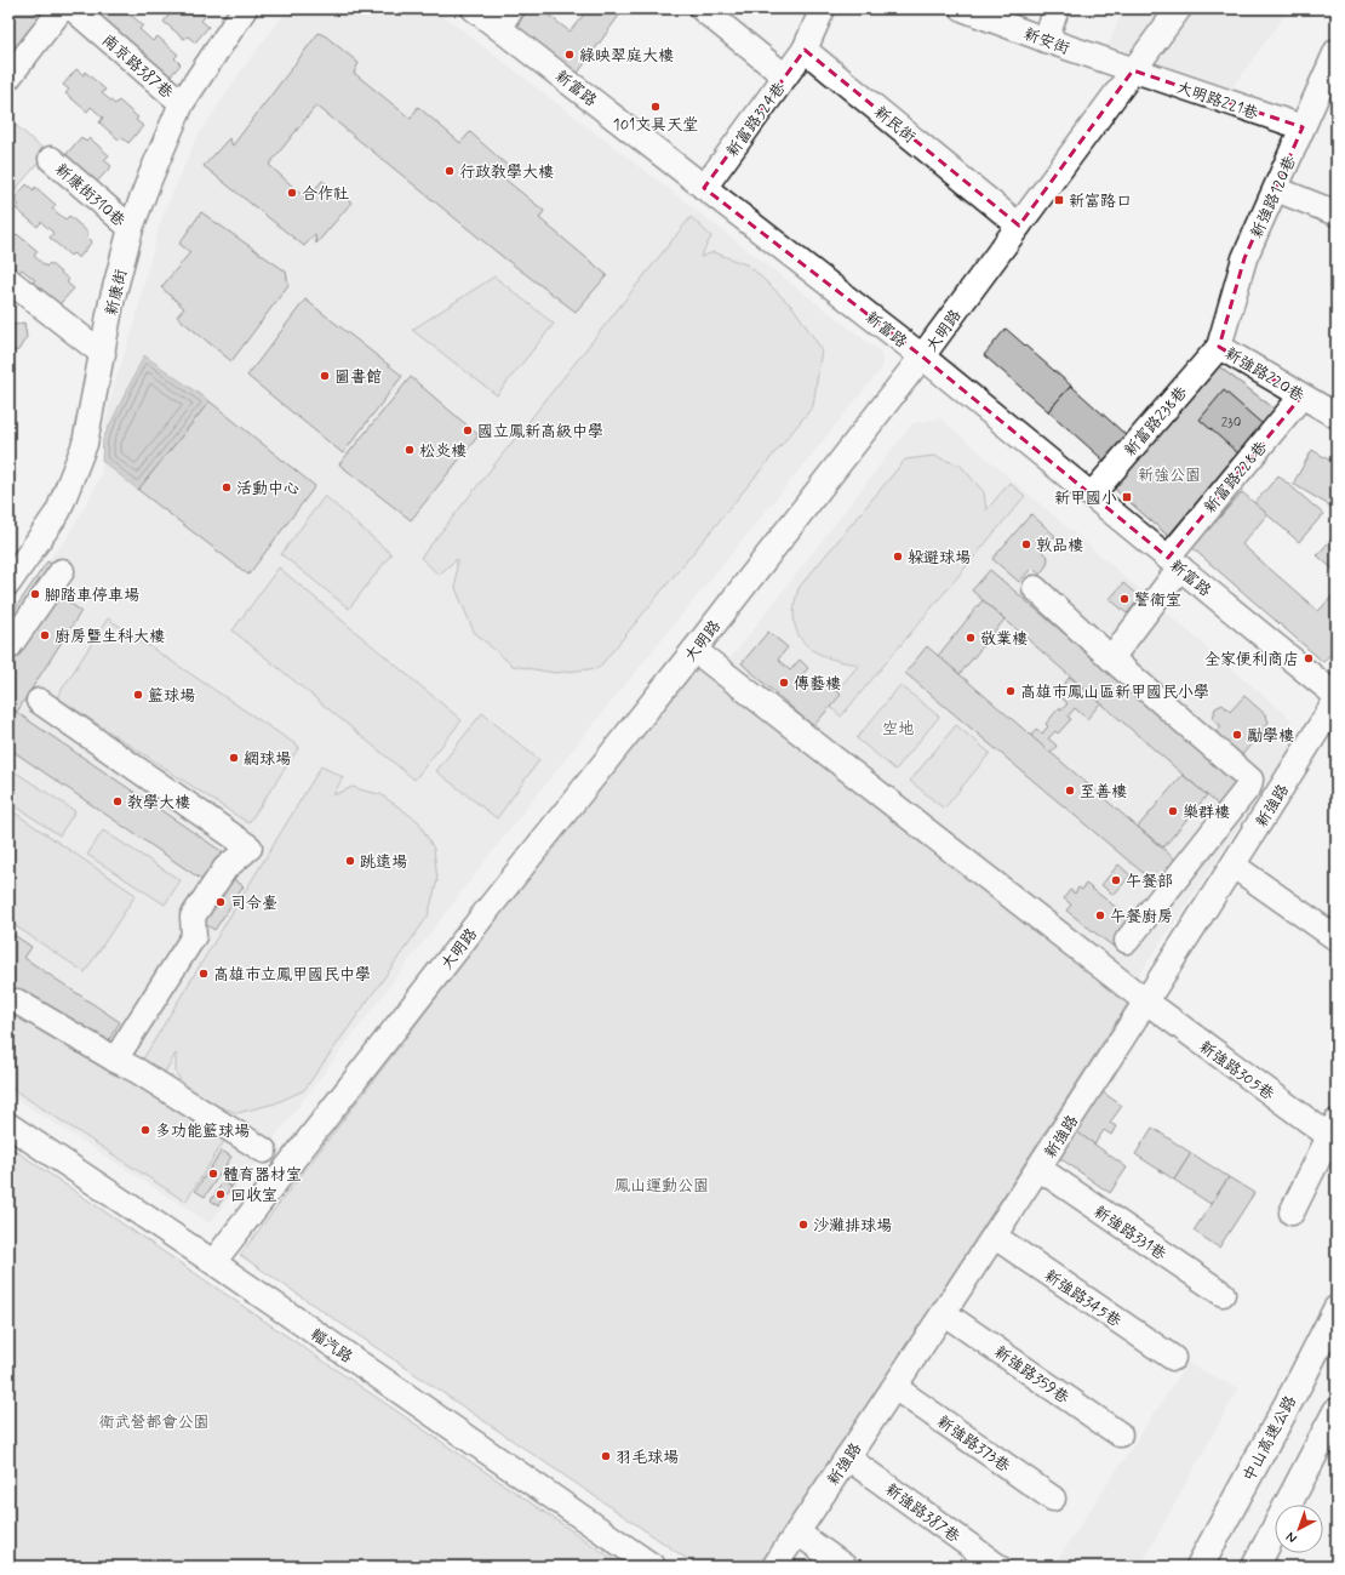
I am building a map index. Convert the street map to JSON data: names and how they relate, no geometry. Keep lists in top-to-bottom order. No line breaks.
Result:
{"streets":{"highway":["中山高速公路"],"street":["新安街","南京路387巷","新富路","大明路221巷","新富路324巷","新民街","新康街310巷","新強路120巷","新康街","大明路","新強路220巷","新富路238巷","新富路228巷","新強路","新強路305巷","新強路331巷","新強路345巷","輜汽路","新強路359巷","新強路373巷","新強路387巷"]},"crossings":[["新安街","大明路221巷"],["新安街","大明路"],["南京路387巷","新康街"],["新富路","新富路324巷"],["新富路","大明路"],["新富路","新富路238巷"],["新富路","新富路228巷"],["大明路221巷","新強路120巷"],["大明路221巷","大明路"],["新富路324巷","新民街"],["新民街","大明路"],["新康街310巷","新康街"],["新強路120巷","新強路220巷"],["新強路120巷","新富路238巷"],["大明路","新強路305巷"],["大明路","輜汽路"],["新強路220巷","新富路238巷"],["新強路220巷","新富路228巷"],["新強路","新強路305巷"],["新強路","新強路331巷"],["新強路","新強路345巷"],["新強路","新強路359巷"],["新強路","新強路373巷"],["新強路","新強路387巷"]],"parks":["新強公園","空地","鳳山運動公園","衛武營都會公園"],"places":{"other":["綠映翠庭大樓","101文具天堂","行政教學大樓","合作社","圖書館","國立鳳新高級中學","松炎樓","活動中心","敦品樓","躲避球場","腳踏車停車場","警衛室","廚房暨生科大樓","敬業樓","全家便利商店","傳藝樓","高雄市鳳山區新甲國民小學","籃球場","勵學樓","網球場","至善樓","教學大樓","樂群樓","跳遠場","午餐部","司令臺","午餐廚房","高雄市立鳳甲國民中學","多功能籃球場","體育器材室","回收室","沙灘排球場","羽毛球場"],"transit":["新富路口","新甲國小"]},"house_numbers":["230"],"north":"bottom left"}
